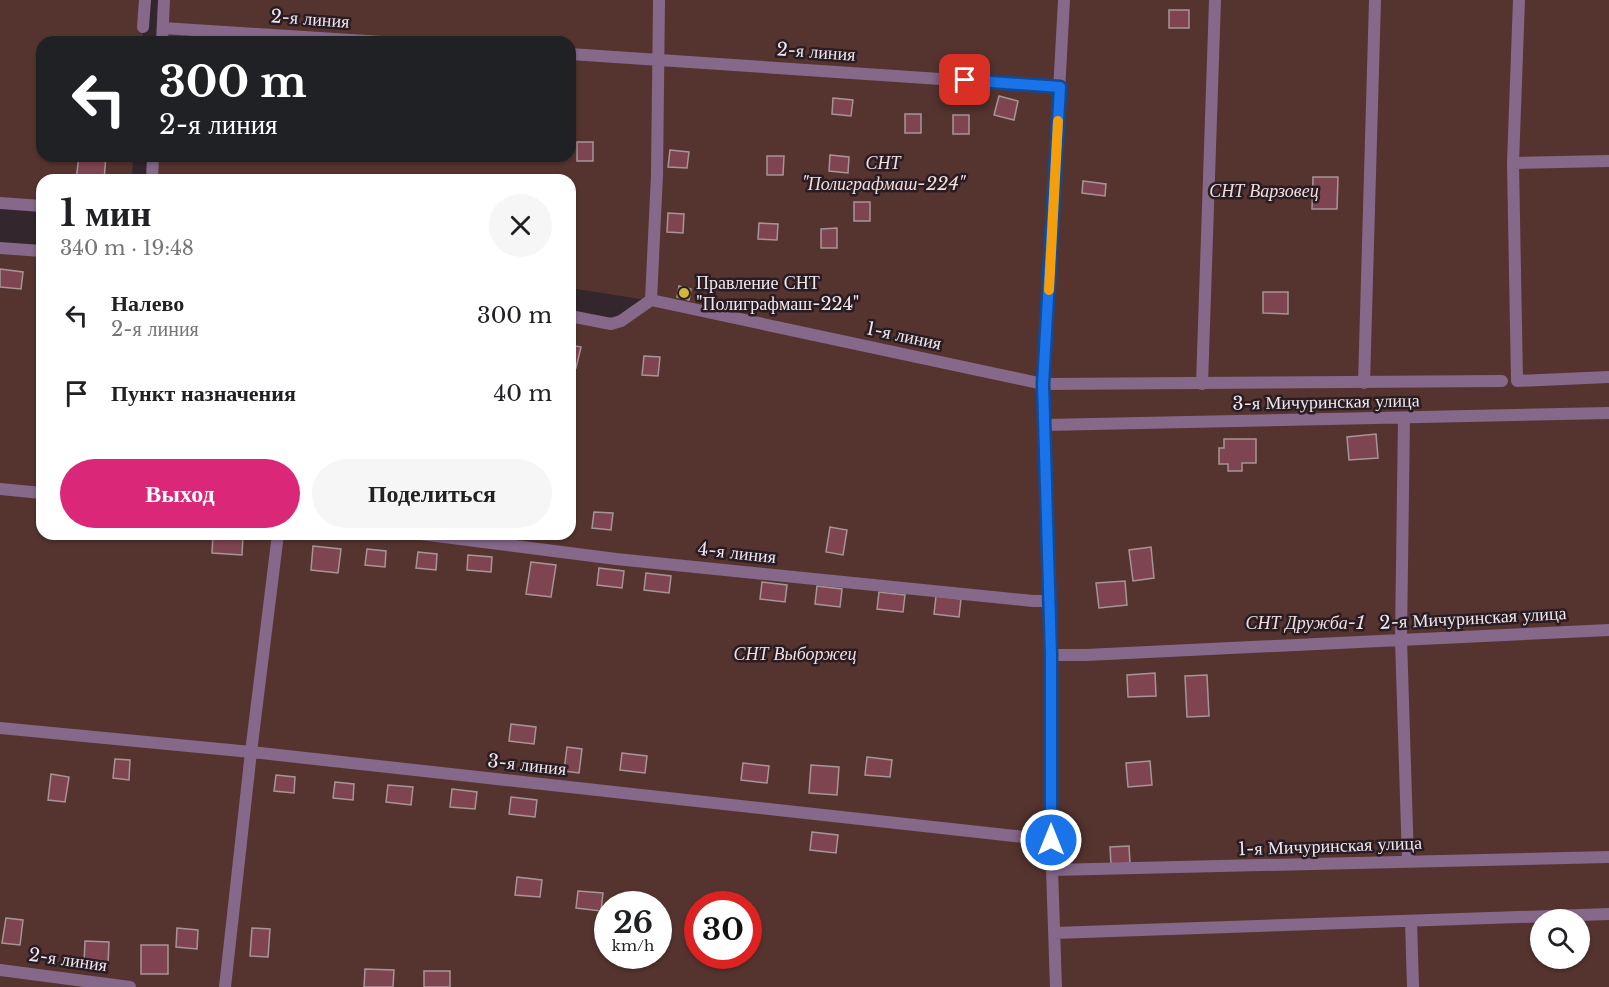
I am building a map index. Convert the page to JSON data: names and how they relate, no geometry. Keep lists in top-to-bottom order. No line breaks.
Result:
{"streets":{"street":["2-я линия","1-я линия","3-я Мичуринская улица","4-я линия","2-я Мичуринская улица","3-я линия","1-я Мичуринская улица"]},"parks":["СНТ \"Полиграфмаш-224\"","СНТ Варзовец","СНТ Дружба-1","СНТ Выборжец"],"places":["Правление СНТ \"Полиграфмаш-224\""],"page":{"turn":["300 m","2-я линия"],"heading":["1 мин","340 m · 19:48"],"list":[{"name":"Налево","note":"2-я линия","value":"300 m"},{"name":"Пункт назначения","value":"40 m"}],"buttons":["Выход","Поделиться"],"speed":"26 km/h","limit":"30"}}
